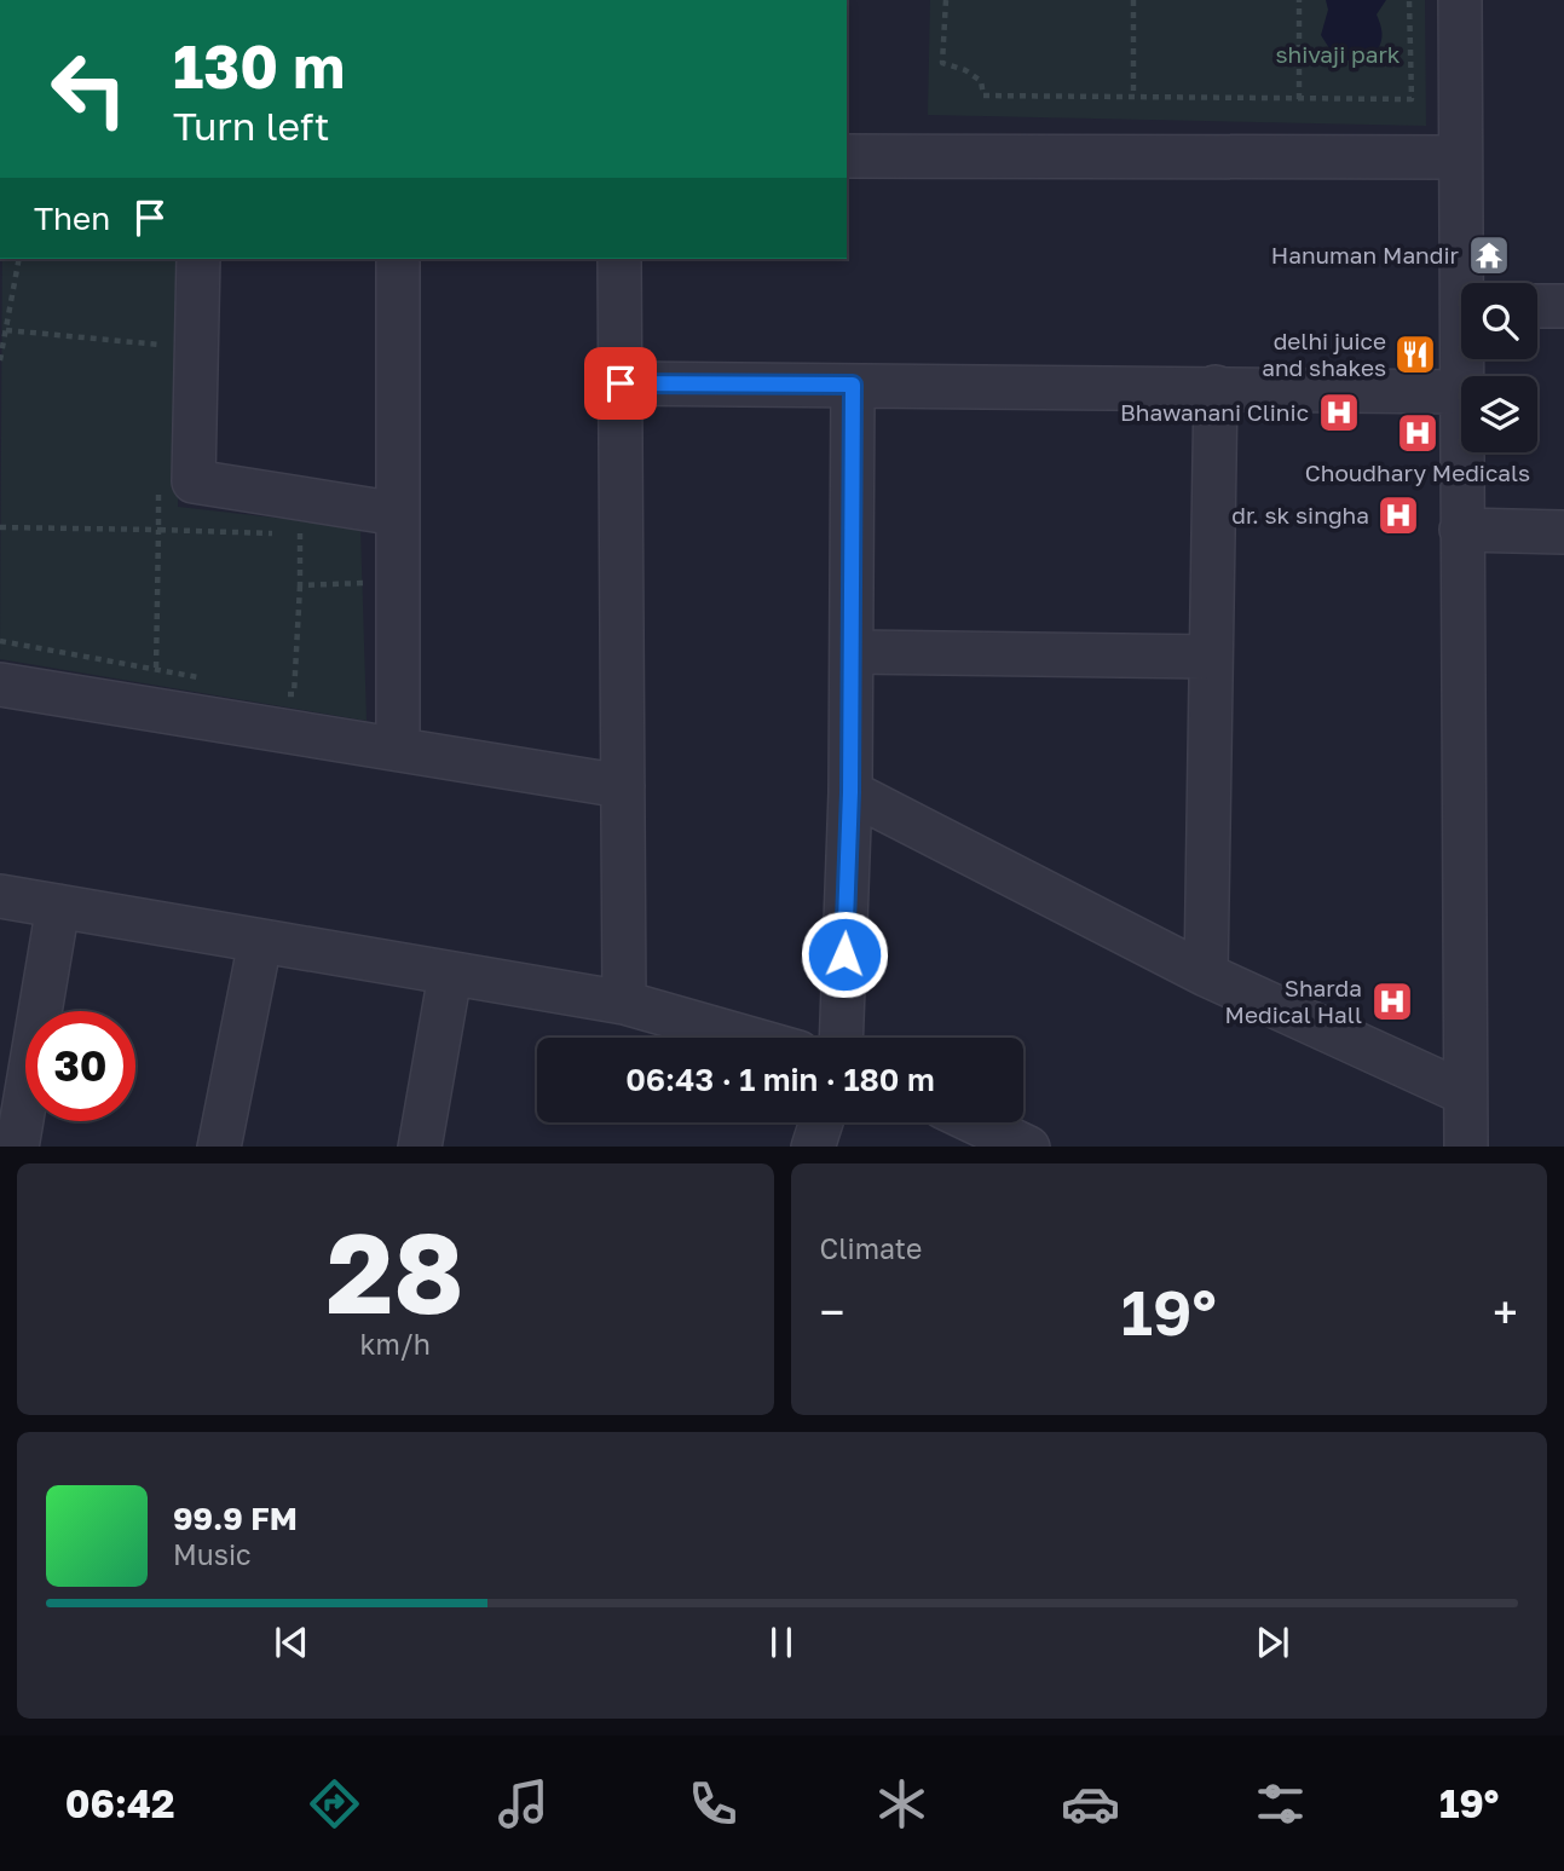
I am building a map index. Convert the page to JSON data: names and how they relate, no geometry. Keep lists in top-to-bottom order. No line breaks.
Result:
{"parks":["shivaji park"],"places":{"temple":["Hanuman Mandir"],"restaurant":["delhi juice and shakes"],"hospital":["Bhawanani Clinic","Choudhary Medicals","dr. sk singha","Sharda Medical Hall"]},"page":{"turn":["130 m","Turn left"],"then":"Then","limit":"30","trip":"06:43 · 1 min · 180 m","tile":[["28","km/h"],"Climate"],"heat":["−","19°","+"],"song":["99.9 FM","Music"],"tabs":["06:42","19°"]}}
